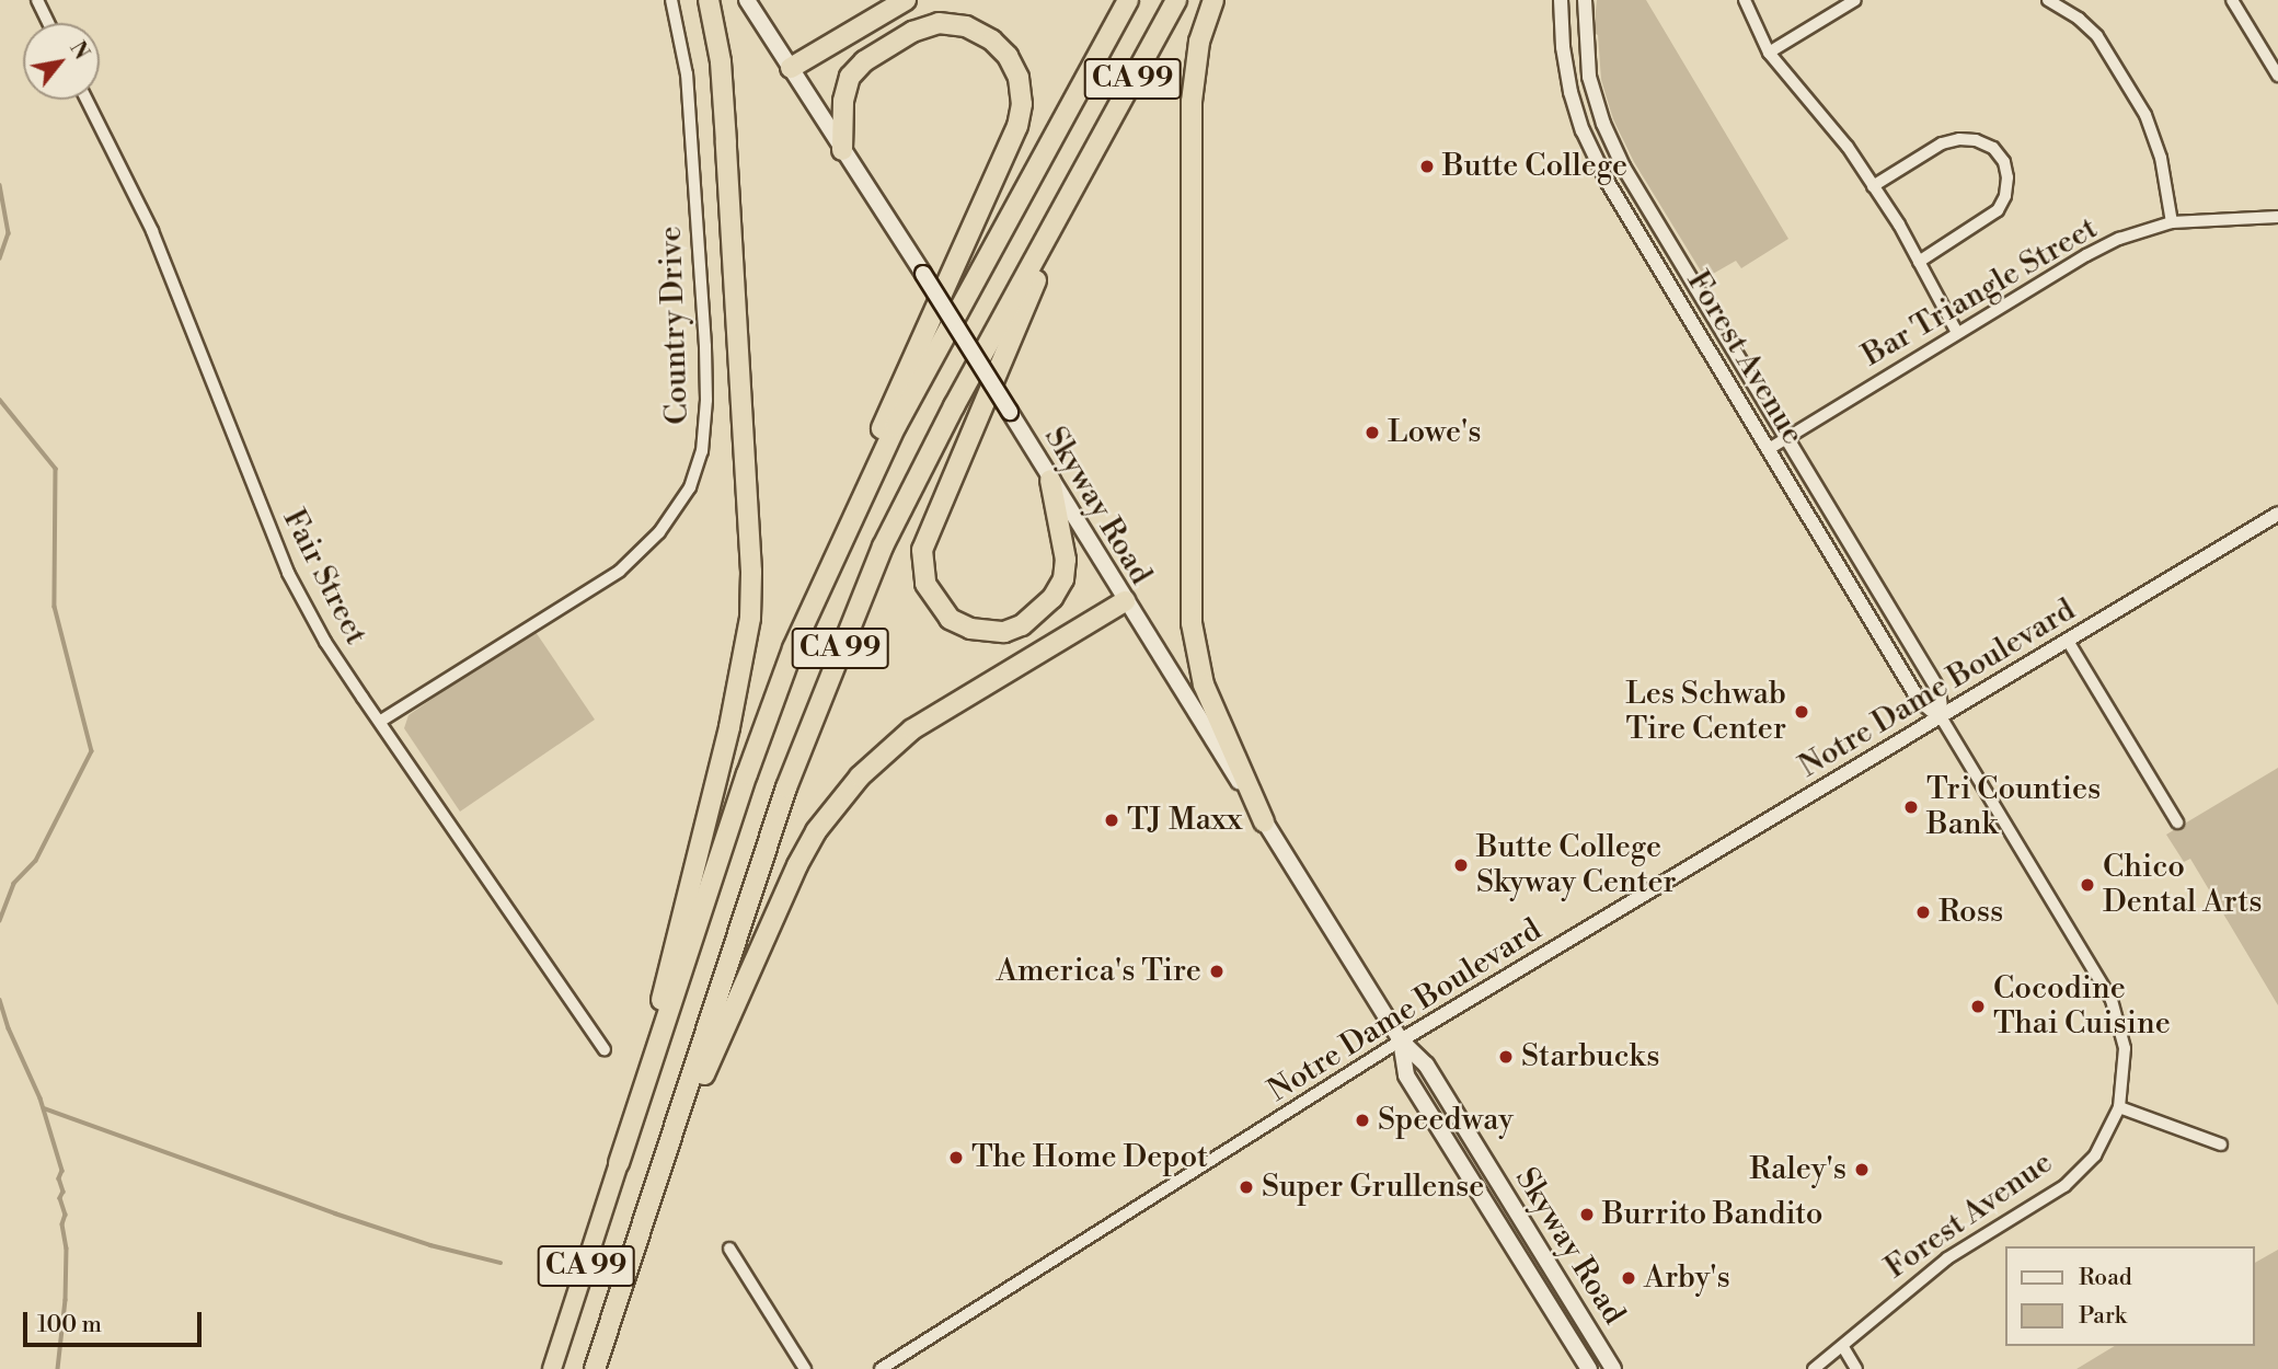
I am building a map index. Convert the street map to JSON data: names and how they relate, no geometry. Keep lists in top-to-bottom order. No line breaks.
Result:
{"streets":{"highway":["CA 99"],"main road":["Skyway Road"],"street":["Bar Triangle Street","Country Drive","Forest Avenue","Fair Street","Notre Dame Boulevard"]},"crossings":[["Bar Triangle Street","Forest Avenue"],["Country Drive","Fair Street"],["Forest Avenue","Notre Dame Boulevard"],["Skyway Road","Notre Dame Boulevard"]],"places":["Butte College","Lowe's","Les Schwab Tire Center","Tri Counties Bank","TJ Maxx","Butte College Skyway Center","Chico Dental Arts","Ross","America's Tire","Cocodine Thai Cuisine","Starbucks","Speedway","The Home Depot","Raley's","Super Grullense","Burrito Bandito","Arby's"],"legend":["Road","Park"],"scale_bar":"100 m","north":"top right"}
